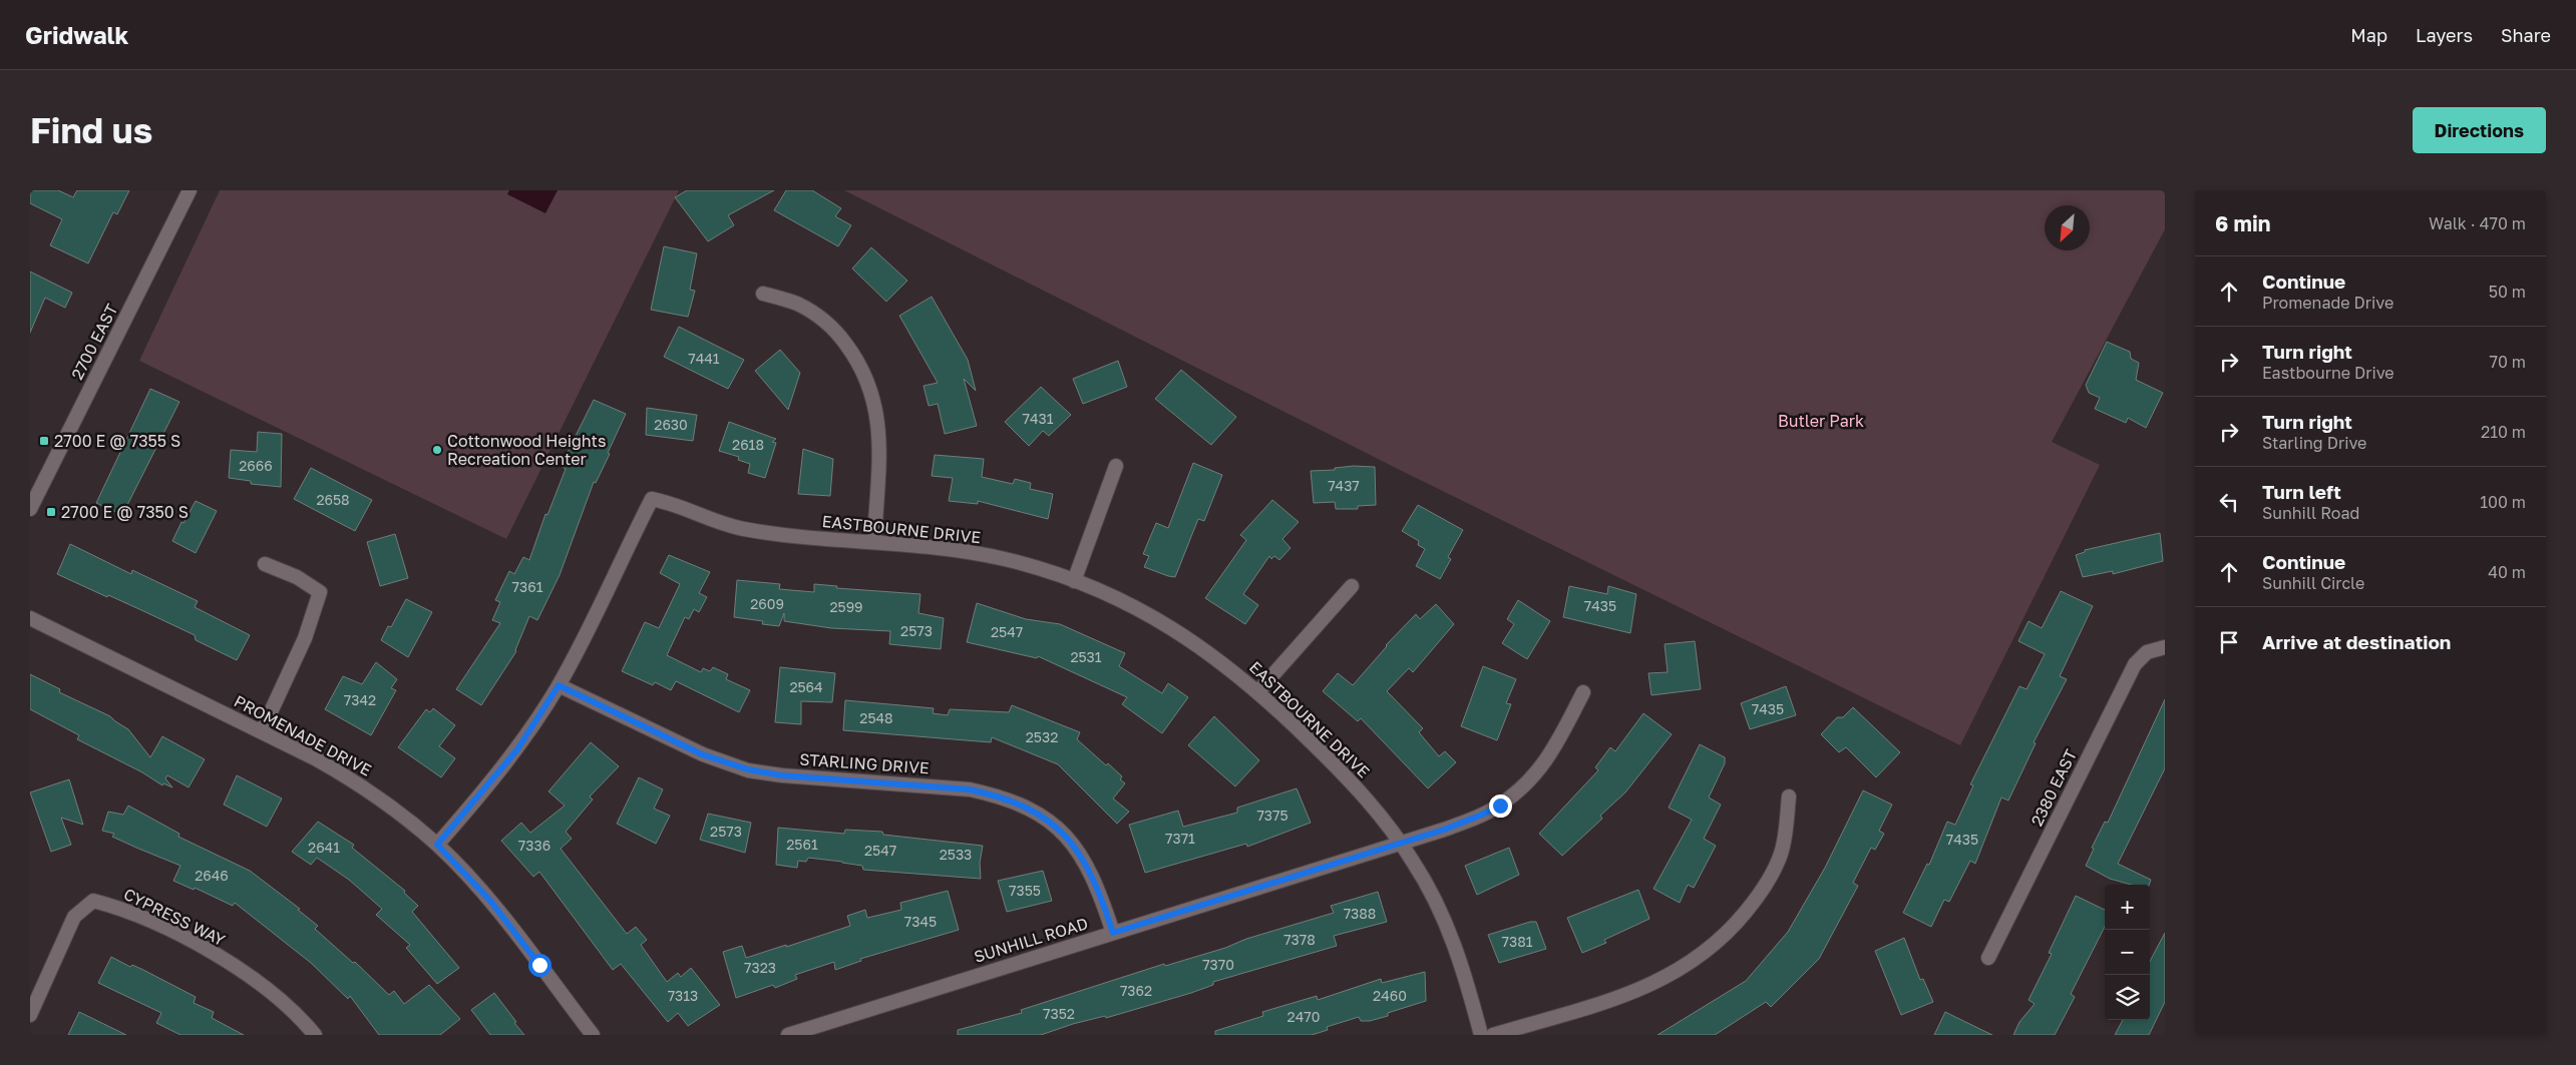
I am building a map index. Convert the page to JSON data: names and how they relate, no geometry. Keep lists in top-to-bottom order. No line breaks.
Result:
{"streets":{"street":["2700 EAST","EASTBOURNE DRIVE","PROMENADE DRIVE","STARLING DRIVE","2380 EAST","CYPRESS WAY","SUNHILL ROAD"]},"crossings":[["EASTBOURNE DRIVE","PROMENADE DRIVE"],["EASTBOURNE DRIVE","STARLING DRIVE"],["EASTBOURNE DRIVE","SUNHILL ROAD"],["STARLING DRIVE","SUNHILL ROAD"]],"parks":["Butler Park"],"places":{"transit":["2700 E @ 7355 S","2700 E @ 7350 S"],"other":["Cottonwood Heights Recreation Center"]},"house_numbers":["7441","7431","2630","2618","2666","7437","2658","7361","2609","7435","2599","2573","2547","2531","2564","7342","7435","2548","2532","7375","2573","7371","7435","2561","7336","2641","2547","2533","2646","7355","7388","7345","7378","7381","7370","7323","7362","7313","2460","7352","2470"],"north":"bottom left","page":{"header":"Gridwalk","nav":["Map","Layers","Share"],"buttons":"Directions","title":"Find us","heading":["6 min","Walk · 470 m"],"list":[["Continue","Promenade Drive","50 m"],["Turn right","Eastbourne Drive","70 m"],["Turn right","Starling Drive","210 m"],["Turn left","Sunhill Road","100 m"],["Continue","Sunhill Circle","40 m"],"Arrive at destination"],"map_buttons":["+","−"]}}
